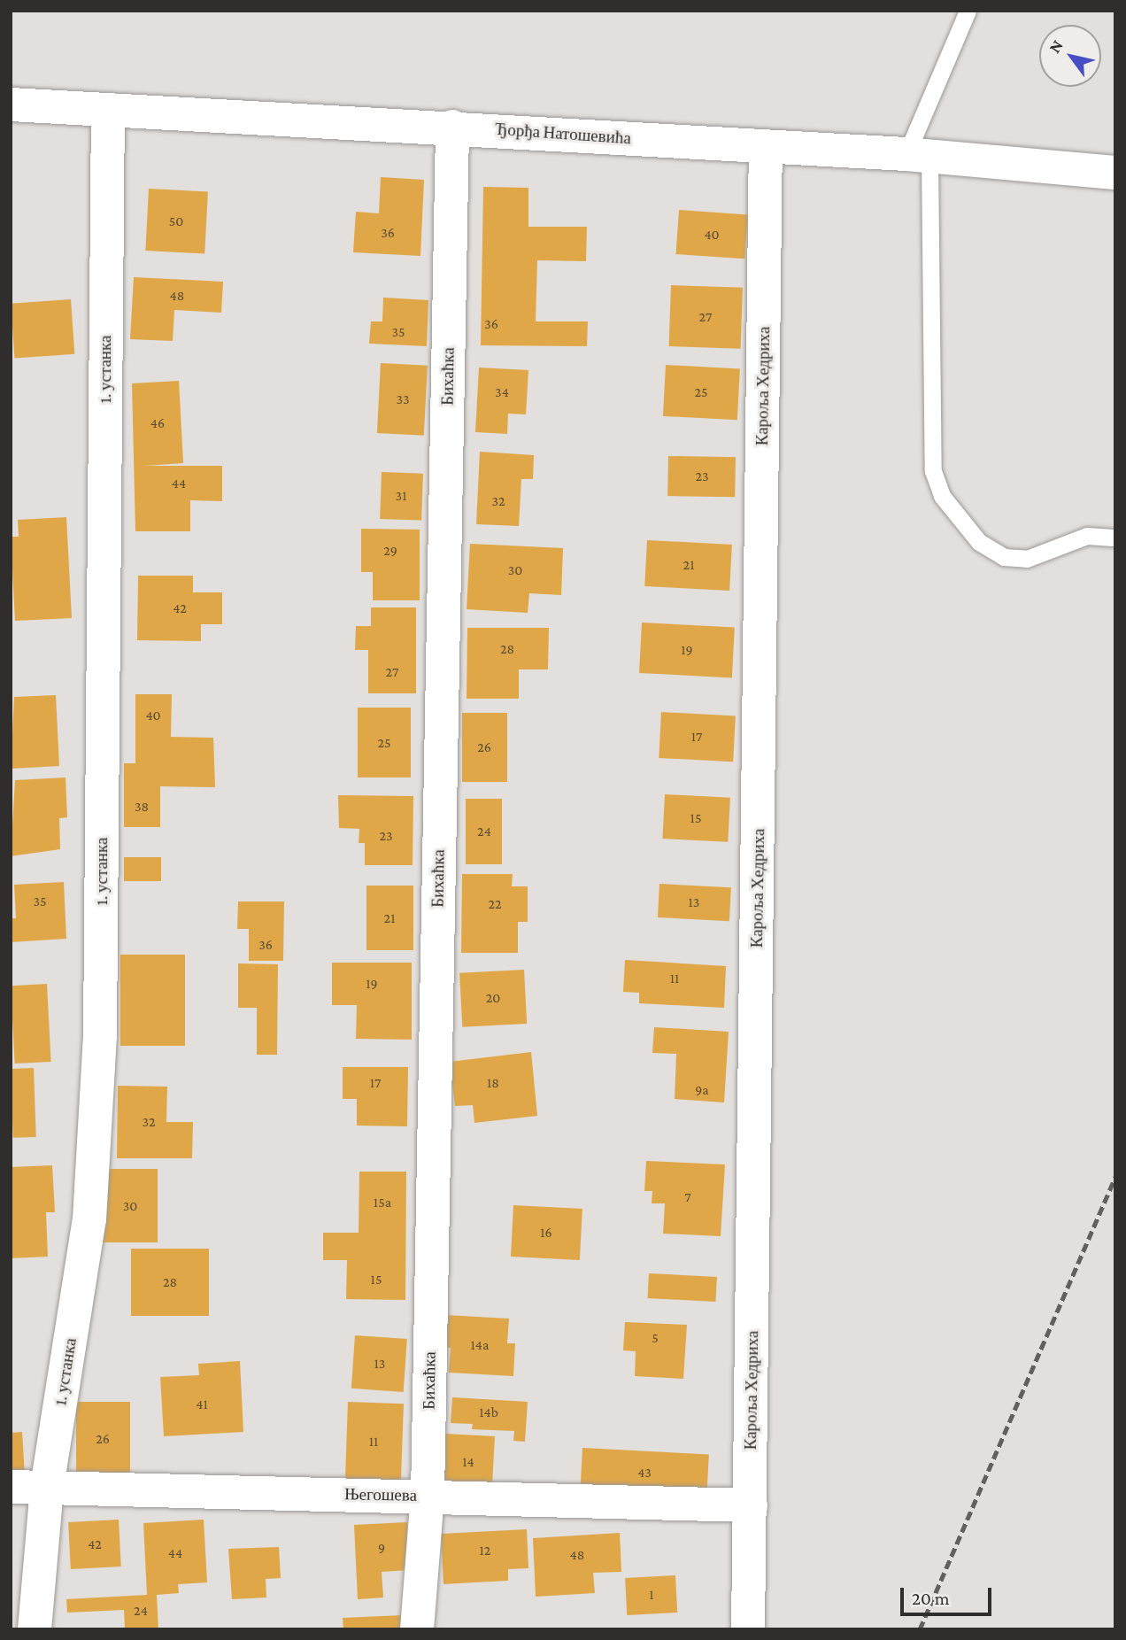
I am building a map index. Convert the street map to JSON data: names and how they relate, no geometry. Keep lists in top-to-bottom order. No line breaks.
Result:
{"streets":{"street":["Ђорђа Натошевића","1. устанка","Бихаћка","Кароља Хедриха","Његошева"]},"crossings":[["Ђорђа Натошевића","1. устанка"],["Ђорђа Натошевића","Бихаћка"],["Ђорђа Натошевића","Кароља Хедриха"],["1. устанка","Његошева"],["Бихаћка","Његошева"],["Кароља Хедриха","Његошева"]],"house_numbers":["50","36","40","48","27","36","35","34","25","33","46","23","44","31","32","29","21","30","42","28","19","27","40","17","25","26","38","15","24","23","35","13","22","21","36","11","19","20","17","18","9a","32","7","15a","30","16","15","28","5","14a","13","41","14b","26","11","14","43","42","9","12","44","48","1","24"],"scale_bar":"20 m","north":"top left"}
